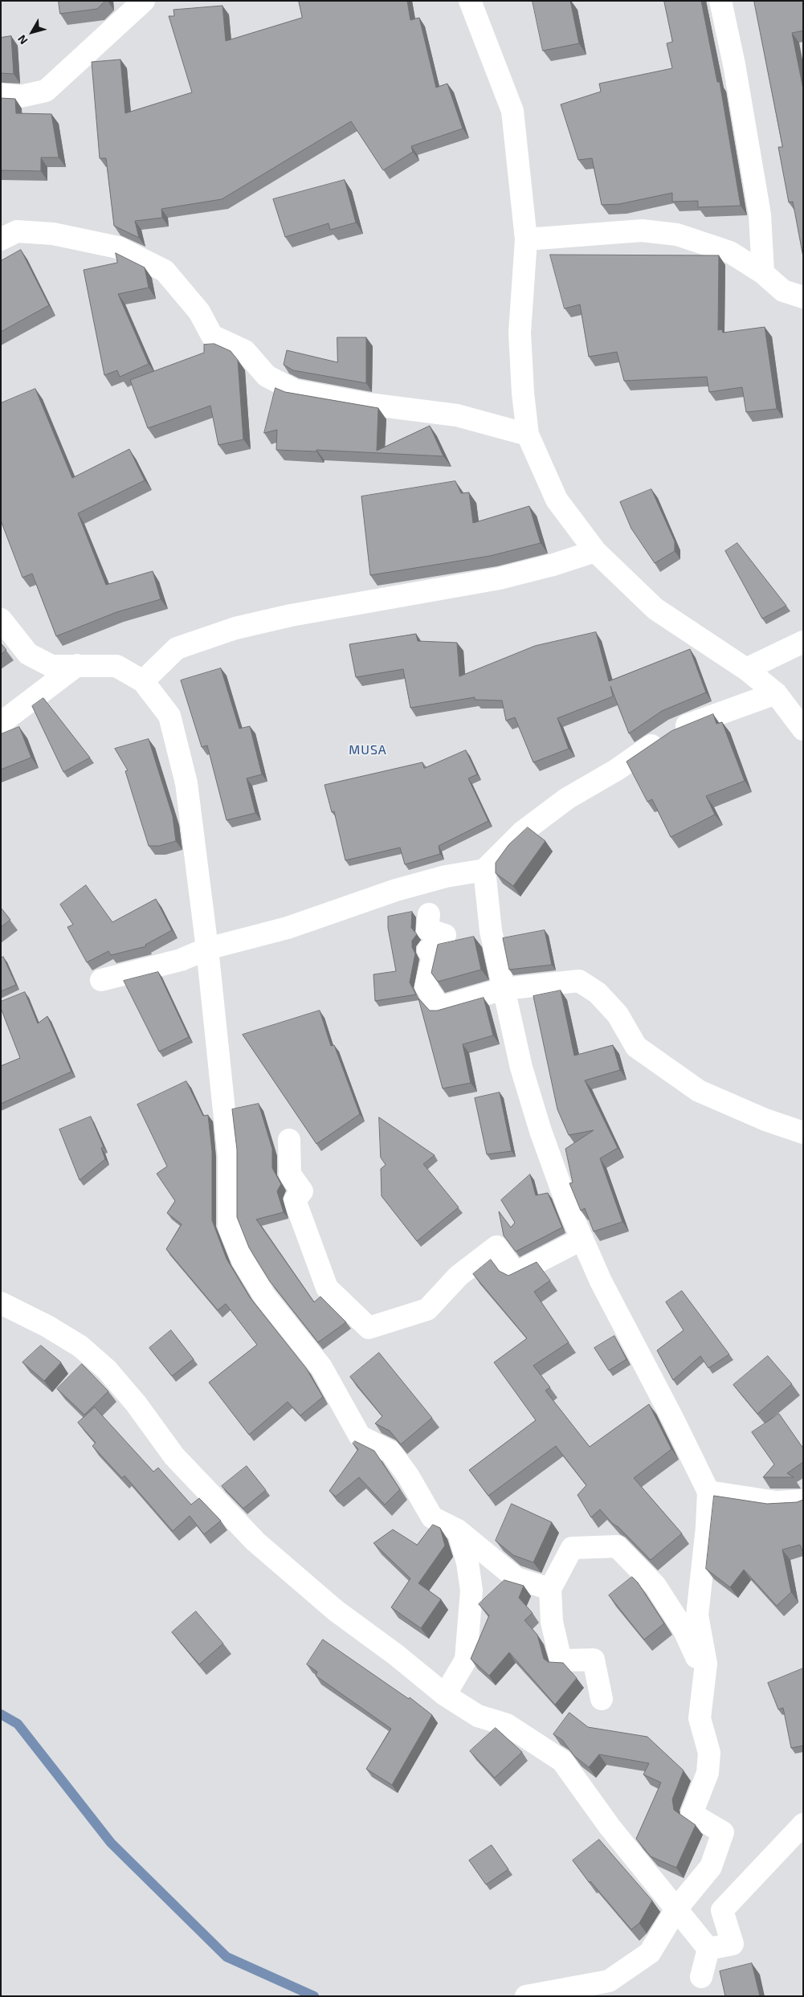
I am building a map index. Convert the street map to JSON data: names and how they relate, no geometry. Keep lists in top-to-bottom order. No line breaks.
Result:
{"districts":["MUSA"],"north":"bottom left"}
